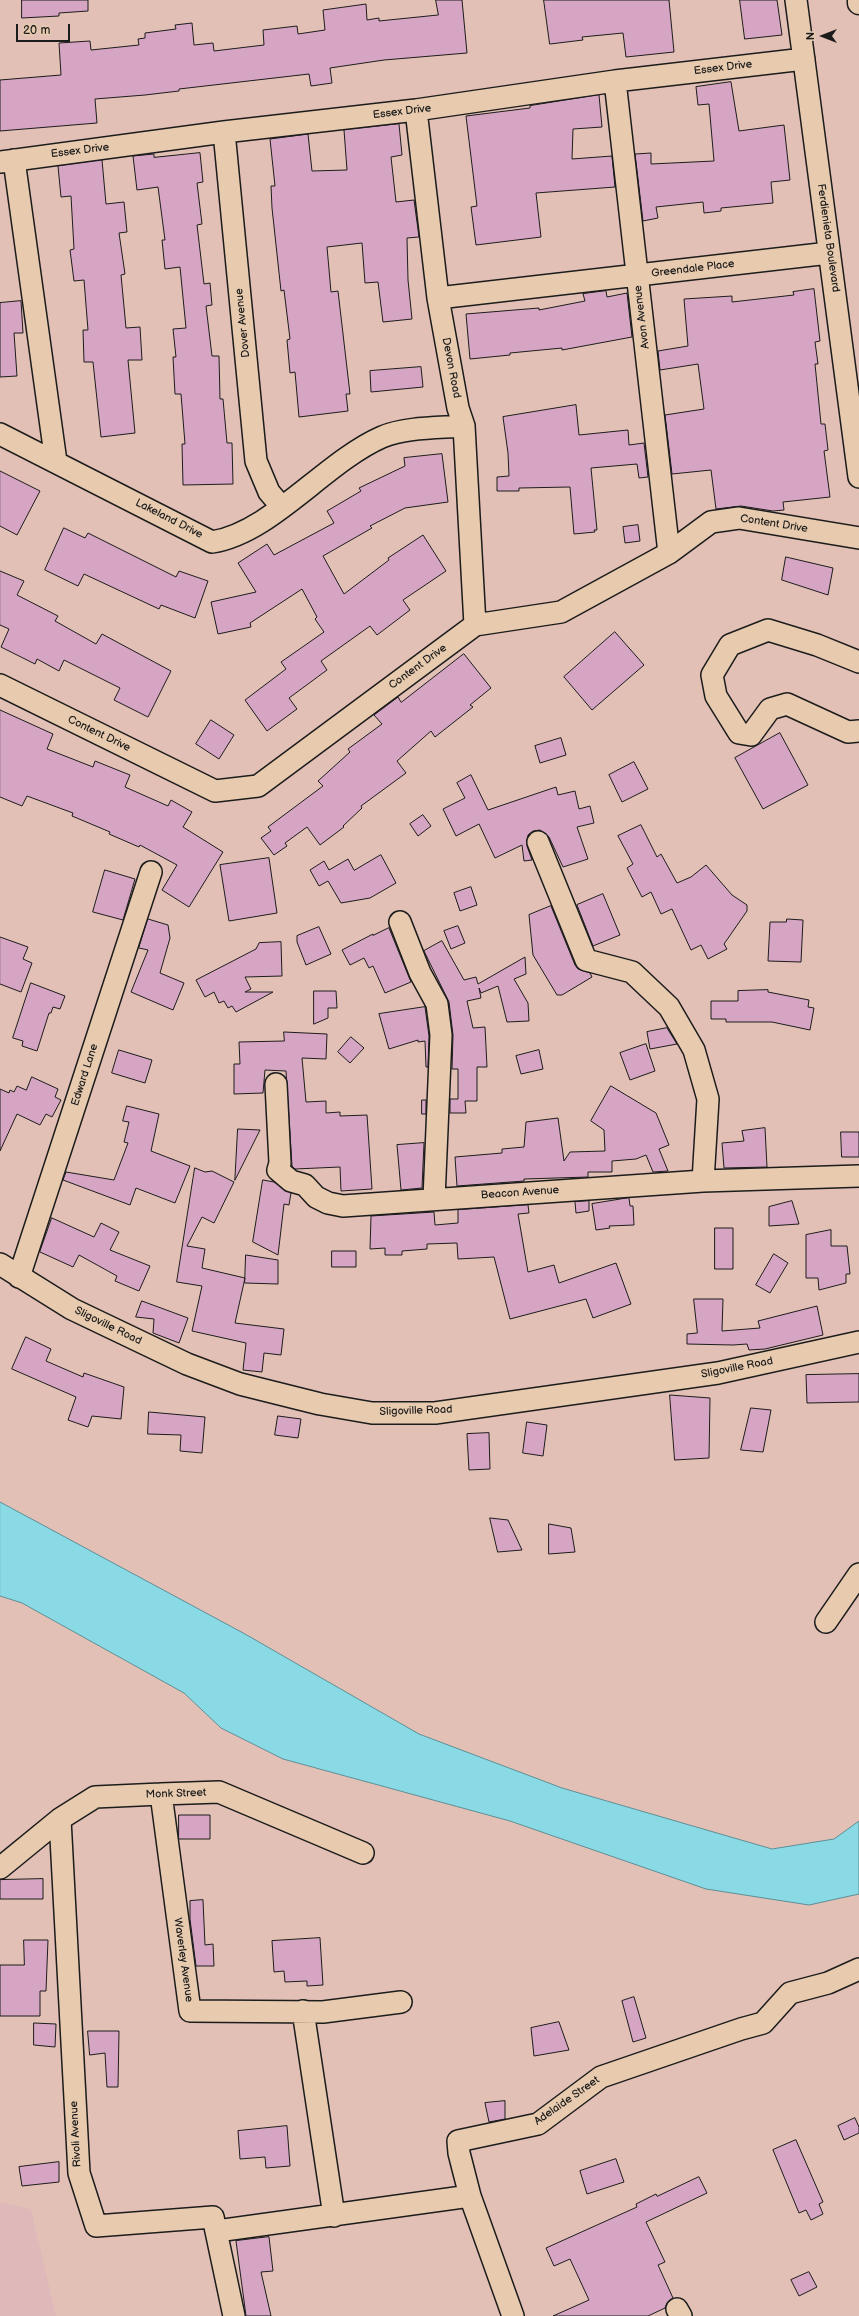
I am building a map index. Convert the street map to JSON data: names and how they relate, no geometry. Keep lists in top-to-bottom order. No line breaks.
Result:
{"streets":{"street":["Essex Drive","Ferdienieta Boulevard","Greendale Place","Avon Avenue","Dover Avenue","Devon Road","Lakeland Drive","Content Drive","Edward Lane","Beacon Avenue","Sligoville Road","Monk Street","Waverley Avenue","Adelaide Street","Rivoli Avenue"]},"crossings":[["Essex Drive","Ferdienieta Boulevard"],["Essex Drive","Avon Avenue"],["Essex Drive","Dover Avenue"],["Essex Drive","Devon Road"],["Ferdienieta Boulevard","Greendale Place"],["Greendale Place","Avon Avenue"],["Greendale Place","Devon Road"],["Avon Avenue","Content Drive"],["Dover Avenue","Lakeland Drive"],["Devon Road","Lakeland Drive"],["Devon Road","Content Drive"],["Edward Lane","Sligoville Road"],["Monk Street","Waverley Avenue"],["Monk Street","Rivoli Avenue"]],"scale_bar":"20 m","north":"left"}
